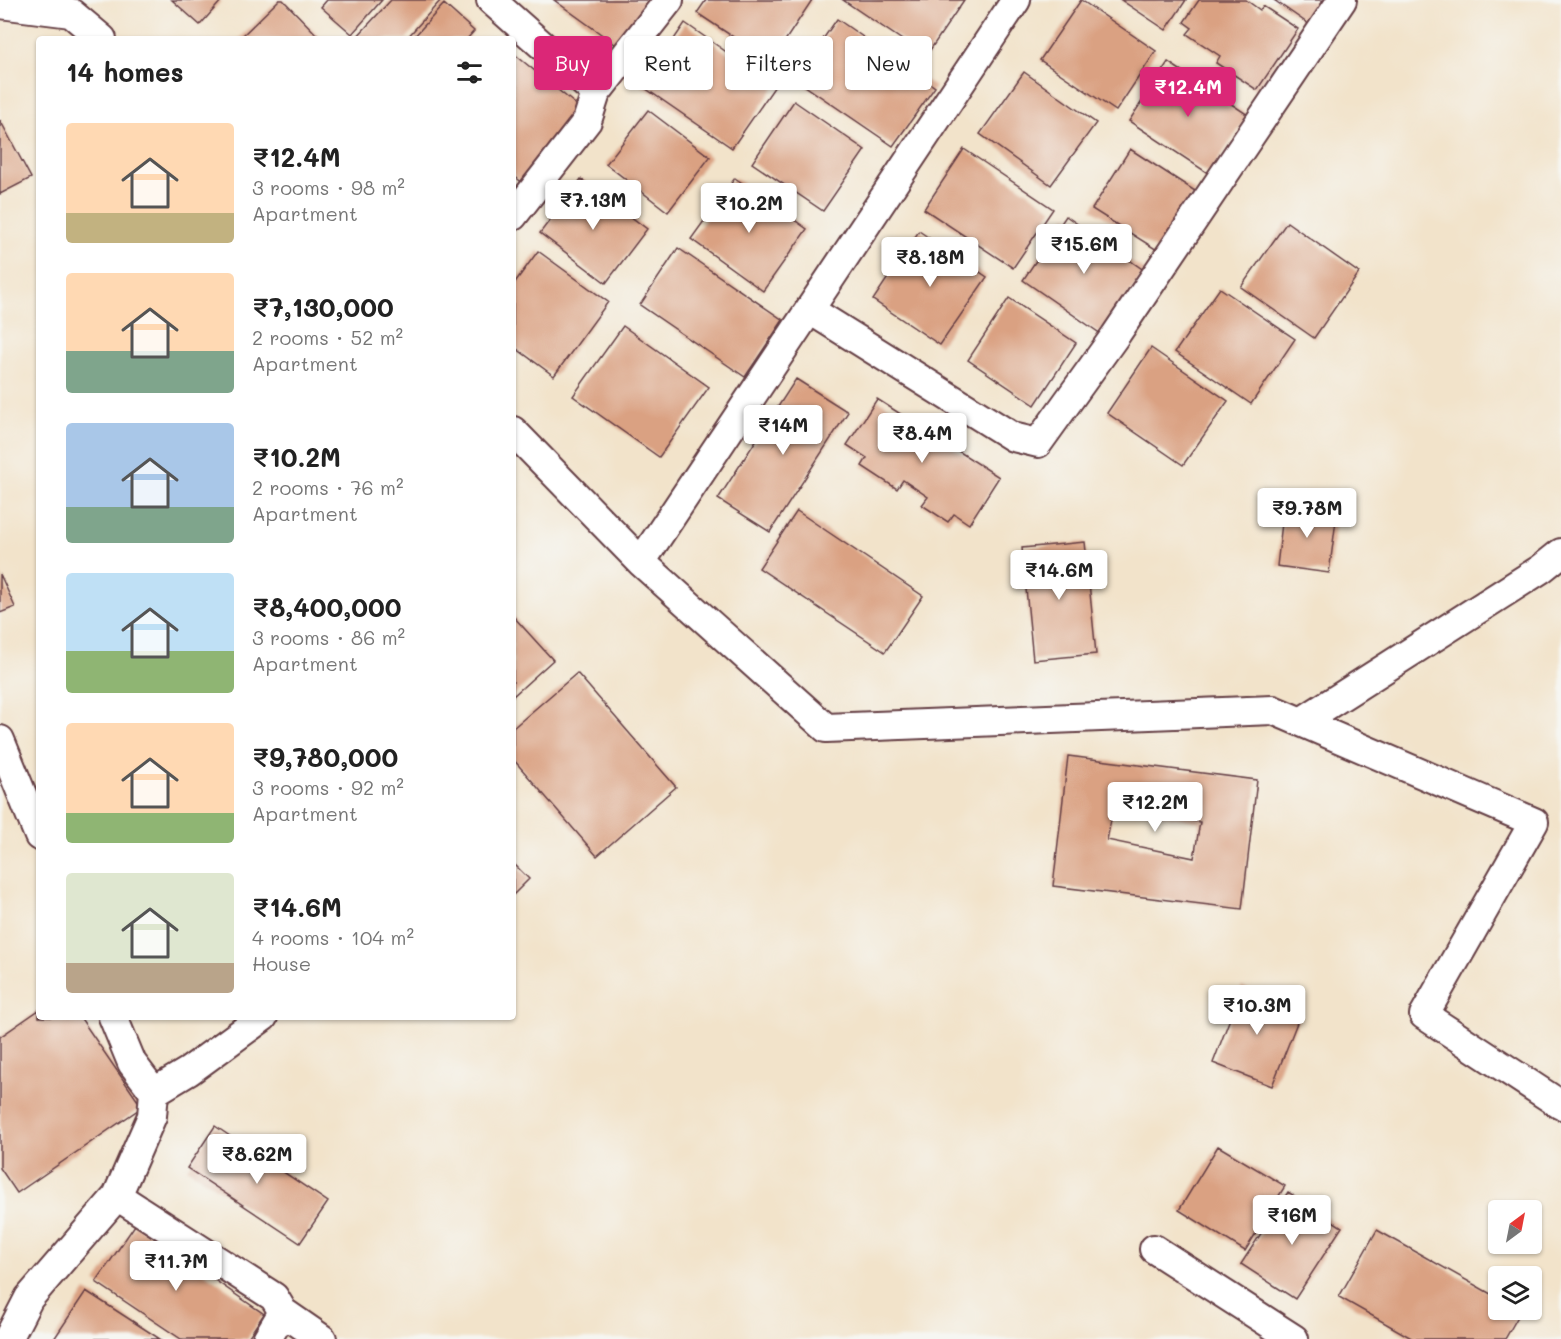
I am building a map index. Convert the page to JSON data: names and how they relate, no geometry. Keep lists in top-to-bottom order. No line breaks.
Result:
{"north":"top right","page":{"chip":["Buy","Rent","Filters","New"],"heading":"14 homes","price":["₹12.4M","₹7.13M","₹10.2M","₹15.6M","₹8.18M","₹14M","₹8.4M","₹9.78M","₹14.6M","₹12.2M","₹10.3M","₹8.62M","₹16M","₹11.7M"],"list":[{"name":"₹12.4M","note":"3 rooms · 98 m² · Apartment"},{"name":"₹7,130,000","note":"2 rooms · 52 m² · Apartment"},{"name":"₹10.2M","note":"2 rooms · 76 m² · Apartment"},{"name":"₹8,400,000","note":"3 rooms · 86 m² · Apartment"},{"name":"₹9,780,000","note":"3 rooms · 92 m² · Apartment"},{"name":"₹14.6M","note":"4 rooms · 104 m² · House"}]}}
